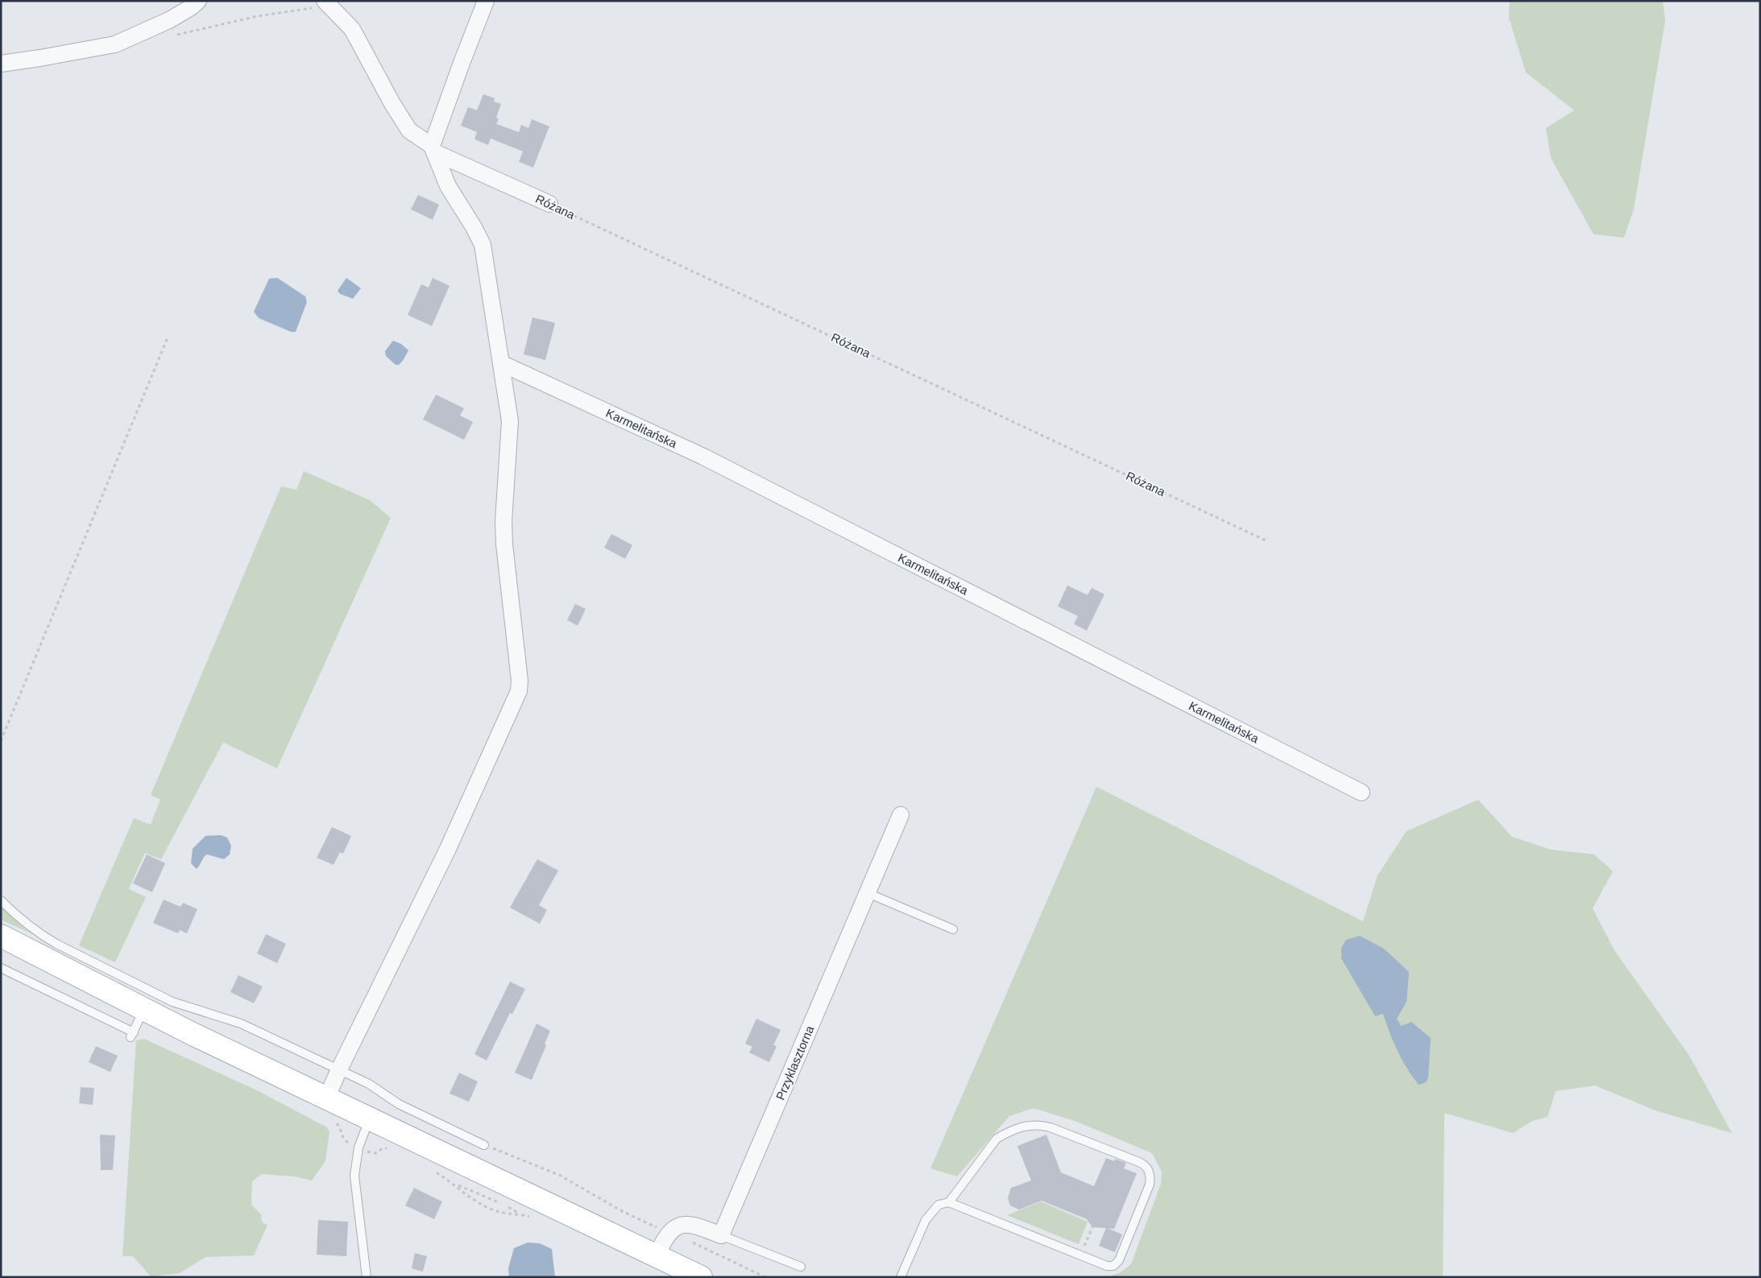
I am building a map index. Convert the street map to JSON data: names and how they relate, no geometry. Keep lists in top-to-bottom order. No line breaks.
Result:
{"streets":{"street":["Różana","Karmelitańska","Przyklasztorna"]}}
